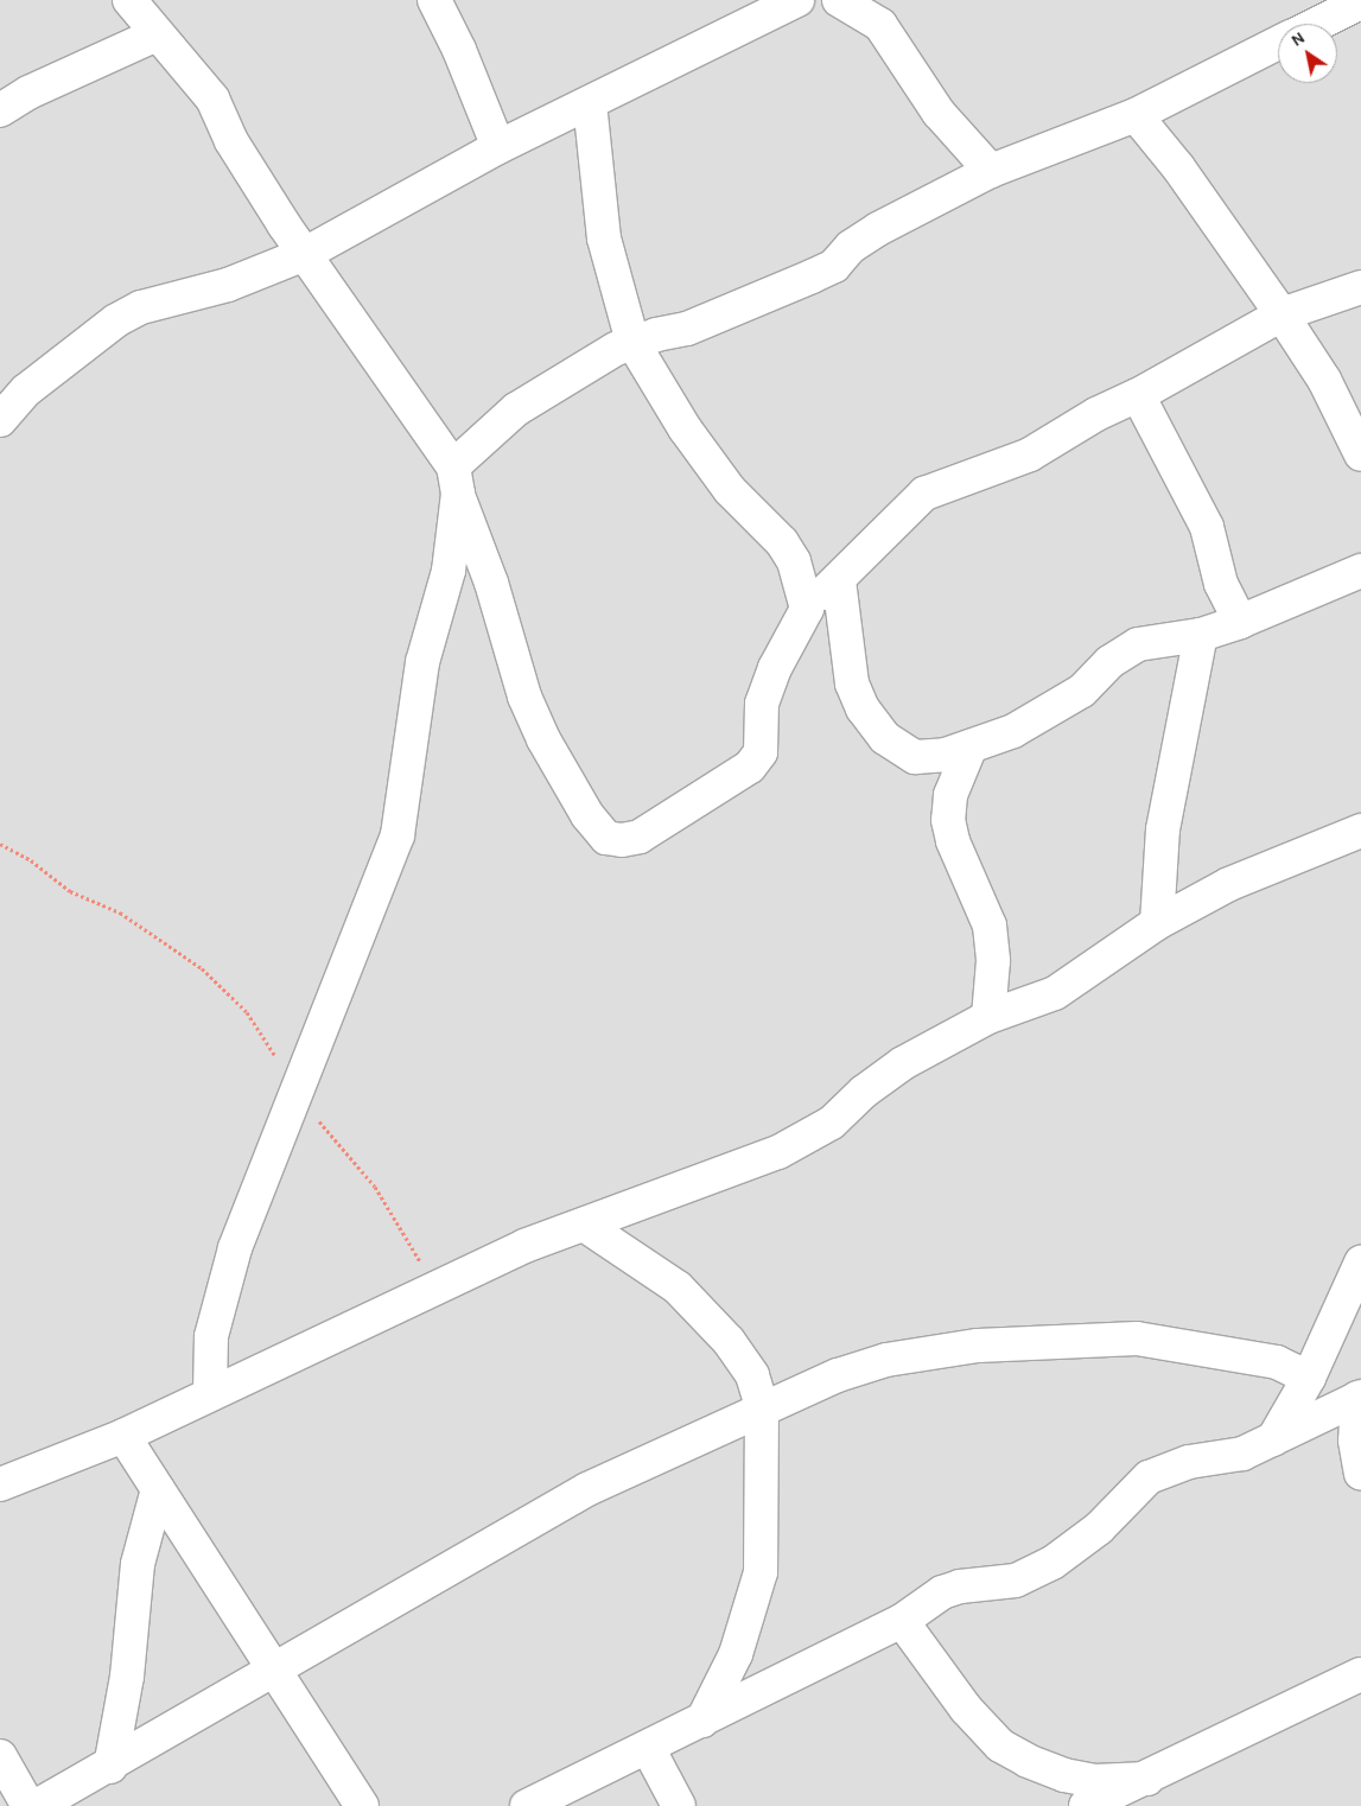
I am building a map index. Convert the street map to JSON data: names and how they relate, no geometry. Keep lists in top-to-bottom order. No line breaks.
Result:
{"north":"top left"}
